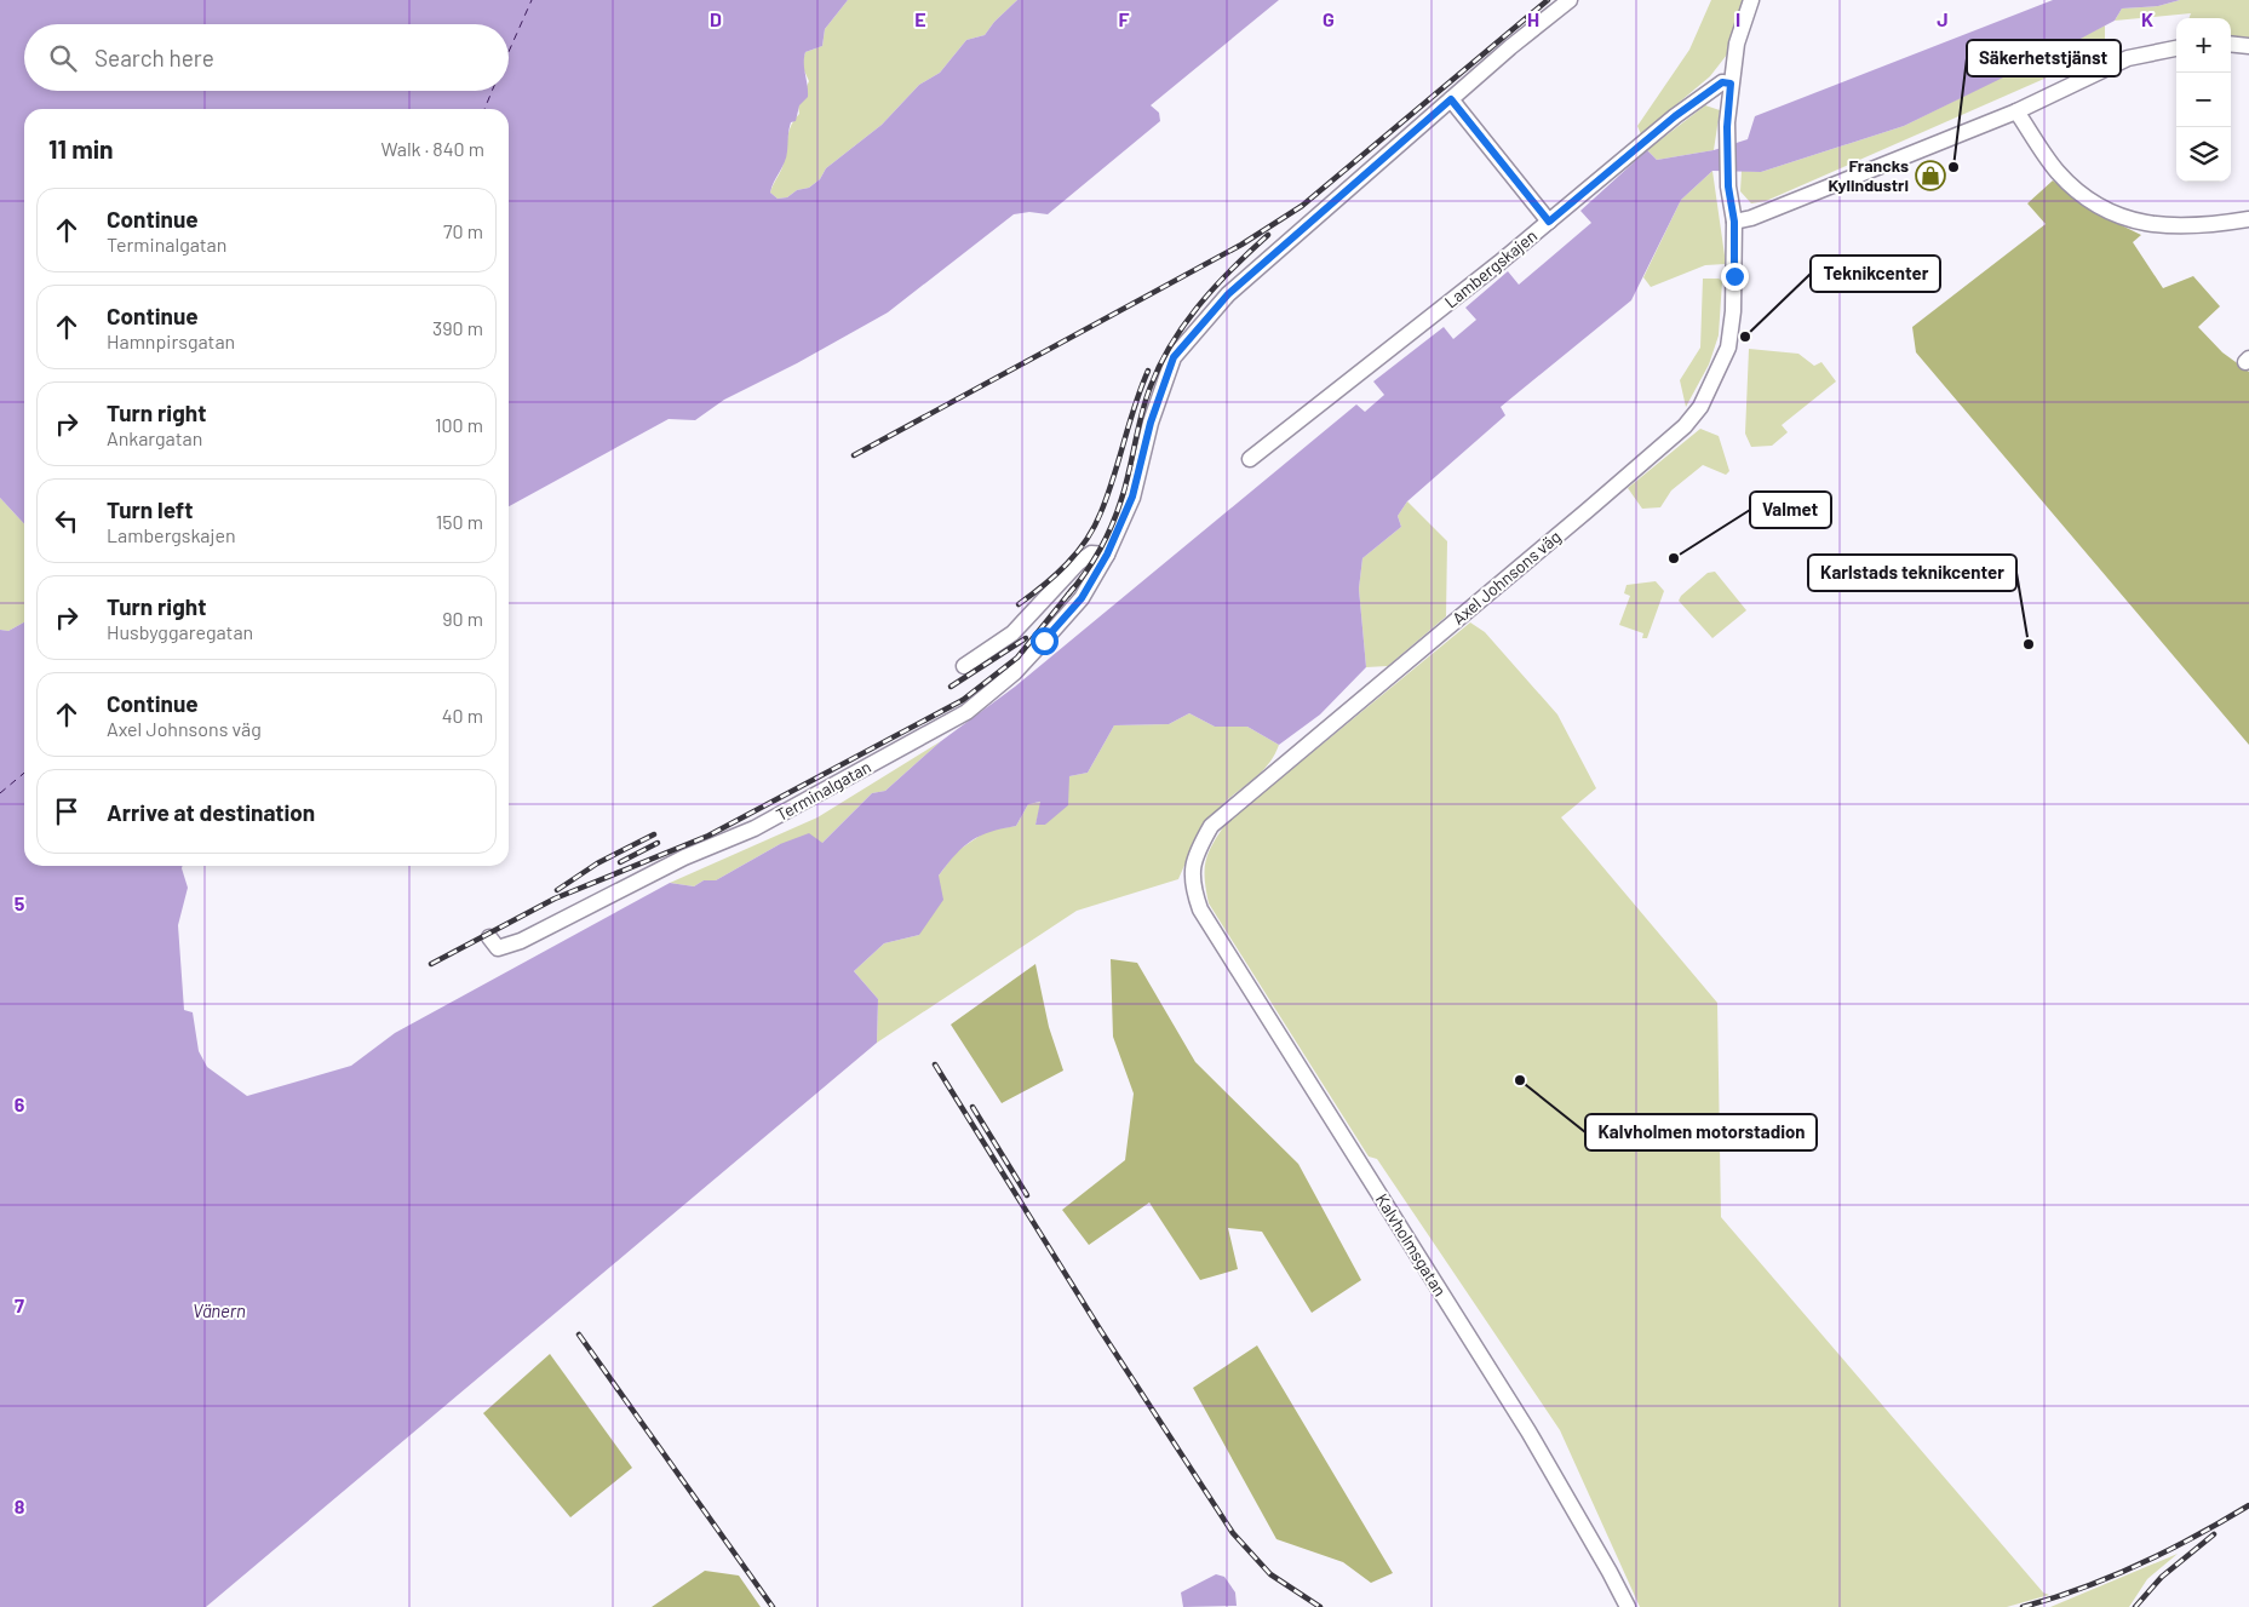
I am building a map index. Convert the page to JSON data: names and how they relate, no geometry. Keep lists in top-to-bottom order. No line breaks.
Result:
{"streets":{"street":["Lambergskajen","Axel Johnsons väg","Terminalgatan","Kalvholmsgatan"]},"crossings":[["Lambergskajen","Axel Johnsons väg"],["Axel Johnsons väg","Kalvholmsgatan"]],"water":["Vänern"],"places":{"other":["Säkerhetstjänst","Teknikcenter","Valmet","Karlstads teknikcenter","Kalvholmen motorstadion"],"shop":["Francks Kylindustri"]},"page":{"map_buttons":["+","−"],"search":"Search here","heading":["11 min","Walk · 840 m"],"list":[["Continue","Terminalgatan","70 m"],["Continue","Hamnpirsgatan","390 m"],["Turn right","Ankargatan","100 m"],["Turn left","Lambergskajen","150 m"],["Turn right","Husbyggaregatan","90 m"],["Continue","Axel Johnsons väg","40 m"],"Arrive at destination"]},"grid":{"columns":["D","E","F","G","H","I","J","K"],"rows":["5","6","7","8"]}}
